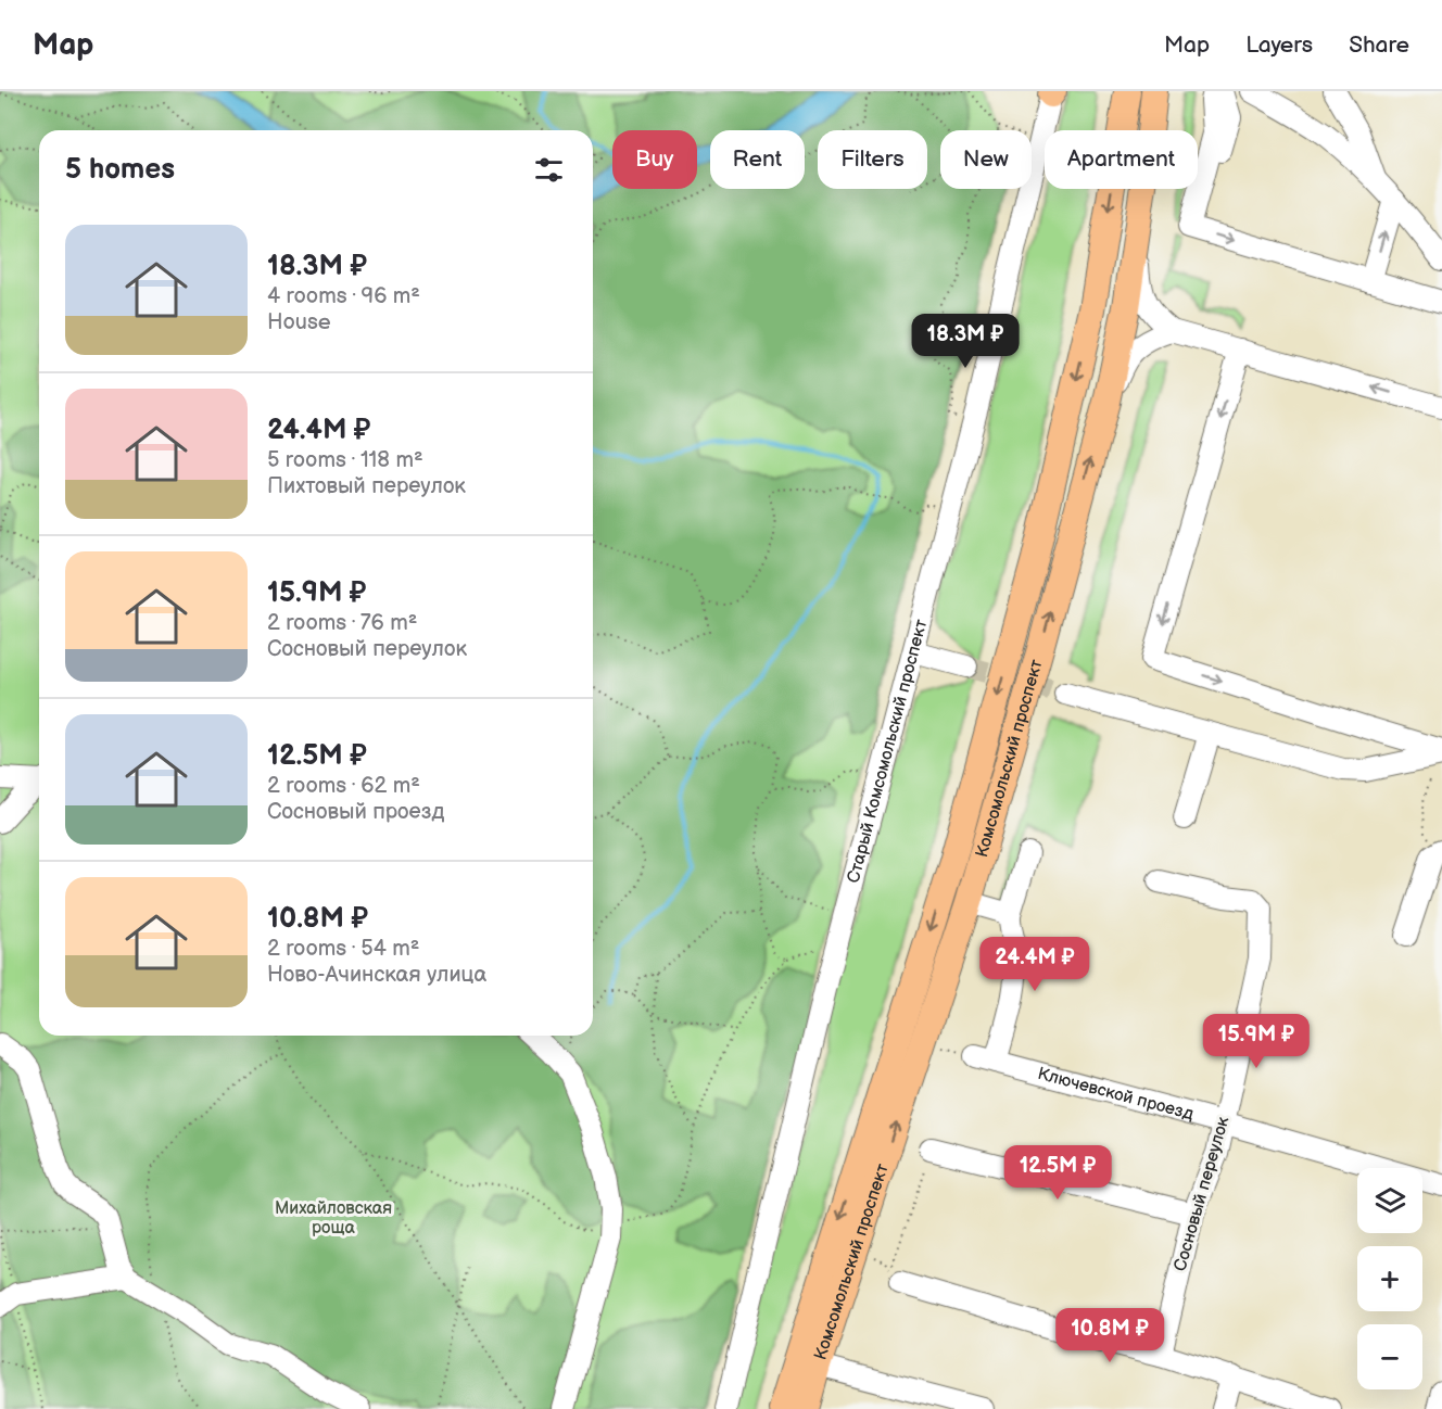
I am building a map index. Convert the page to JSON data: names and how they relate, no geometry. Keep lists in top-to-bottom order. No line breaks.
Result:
{"streets":{"main road":["Комсомольский проспект"],"street":["Старый Комсомольский проспект","Ключевской проезд","Сосновый переулок"]},"crossings":[["Ключевской проезд","Сосновый переулок"]],"parks":["Михайловская роща"],"page":{"header":"Map","nav":["Map","Layers","Share"],"chip":["Buy","Rent","Filters","New","Apartment"],"heading":"5 homes","list":[{"name":"18.3M ₽","note":"4 rooms · 96 m² · House"},{"name":"24.4M ₽","note":"5 rooms · 118 m² · Пихтовый переулок"},{"name":"15.9M ₽","note":"2 rooms · 76 m² · Сосновый переулок"},{"name":"12.5M ₽","note":"2 rooms · 62 m² · Сосновый проезд"},{"name":"10.8M ₽","note":"2 rooms · 54 m² · Ново-Ачинская улица"}],"price":["18.3M ₽","24.4M ₽","15.9M ₽","12.5M ₽","10.8M ₽"],"map_buttons":["+","−"]}}
